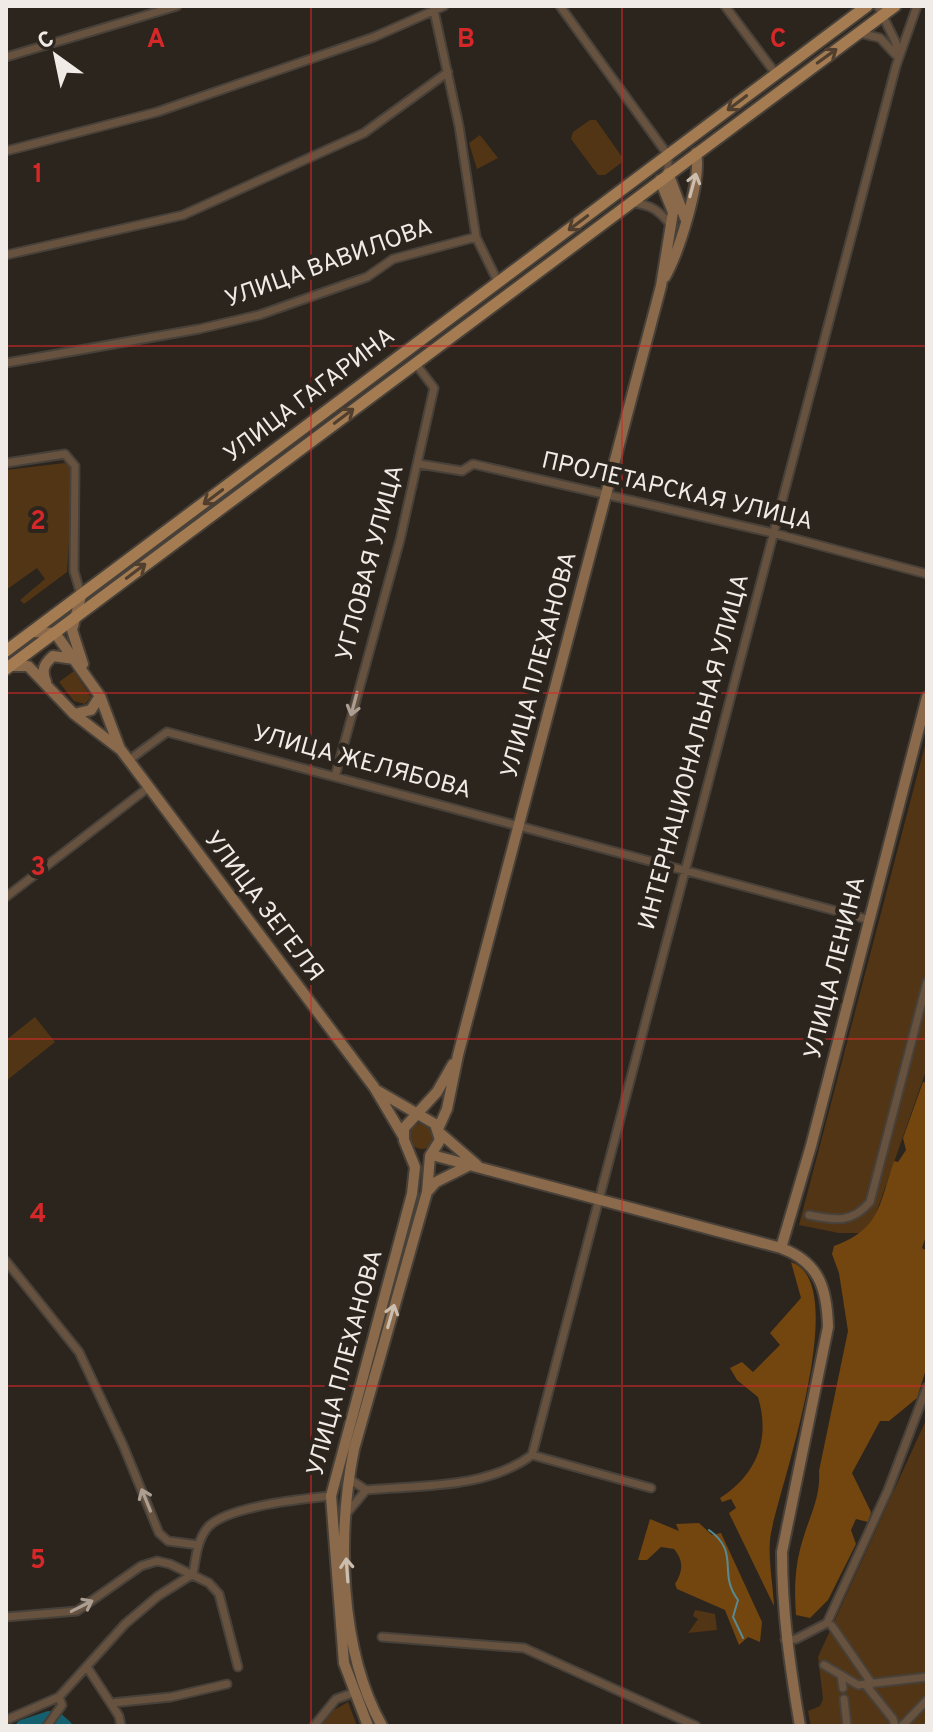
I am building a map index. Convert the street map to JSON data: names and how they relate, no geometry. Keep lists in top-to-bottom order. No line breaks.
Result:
{"streets":{"main road":["УЛИЦА ГАГАРИНА","УЛИЦА ПЛЕХАНОВА","УЛИЦА ЗЕГЕЛЯ","УЛИЦА ЛЕНИНА"],"street":["УЛИЦА ВАВИЛОВА","ПРОЛЕТАРСКАЯ УЛИЦА","УГЛОВАЯ УЛИЦА","ИНТЕРНАЦИОНАЛЬНАЯ УЛИЦА","УЛИЦА ЖЕЛЯБОВА"]},"crossings":[["УЛИЦА ГАГАРИНА","УГЛОВАЯ УЛИЦА"],["УЛИЦА ГАГАРИНА","УЛИЦА ПЛЕХАНОВА"],["ПРОЛЕТАРСКАЯ УЛИЦА","УГЛОВАЯ УЛИЦА"],["ПРОЛЕТАРСКАЯ УЛИЦА","УЛИЦА ПЛЕХАНОВА"],["ПРОЛЕТАРСКАЯ УЛИЦА","ИНТЕРНАЦИОНАЛЬНАЯ УЛИЦА"],["УГЛОВАЯ УЛИЦА","УЛИЦА ЖЕЛЯБОВА"],["УЛИЦА ПЛЕХАНОВА","УЛИЦА ЖЕЛЯБОВА"],["УЛИЦА ПЛЕХАНОВА","УЛИЦА ЗЕГЕЛЯ"],["ИНТЕРНАЦИОНАЛЬНАЯ УЛИЦА","УЛИЦА ЖЕЛЯБОВА"],["УЛИЦА ЖЕЛЯБОВА","УЛИЦА ЗЕГЕЛЯ"],["УЛИЦА ЖЕЛЯБОВА","УЛИЦА ЛЕНИНА"]],"one_way":["УГЛОВАЯ УЛИЦА"],"north":"top left","grid":{"columns":["A","B","C"],"rows":["1","2","3","4","5"]}}
